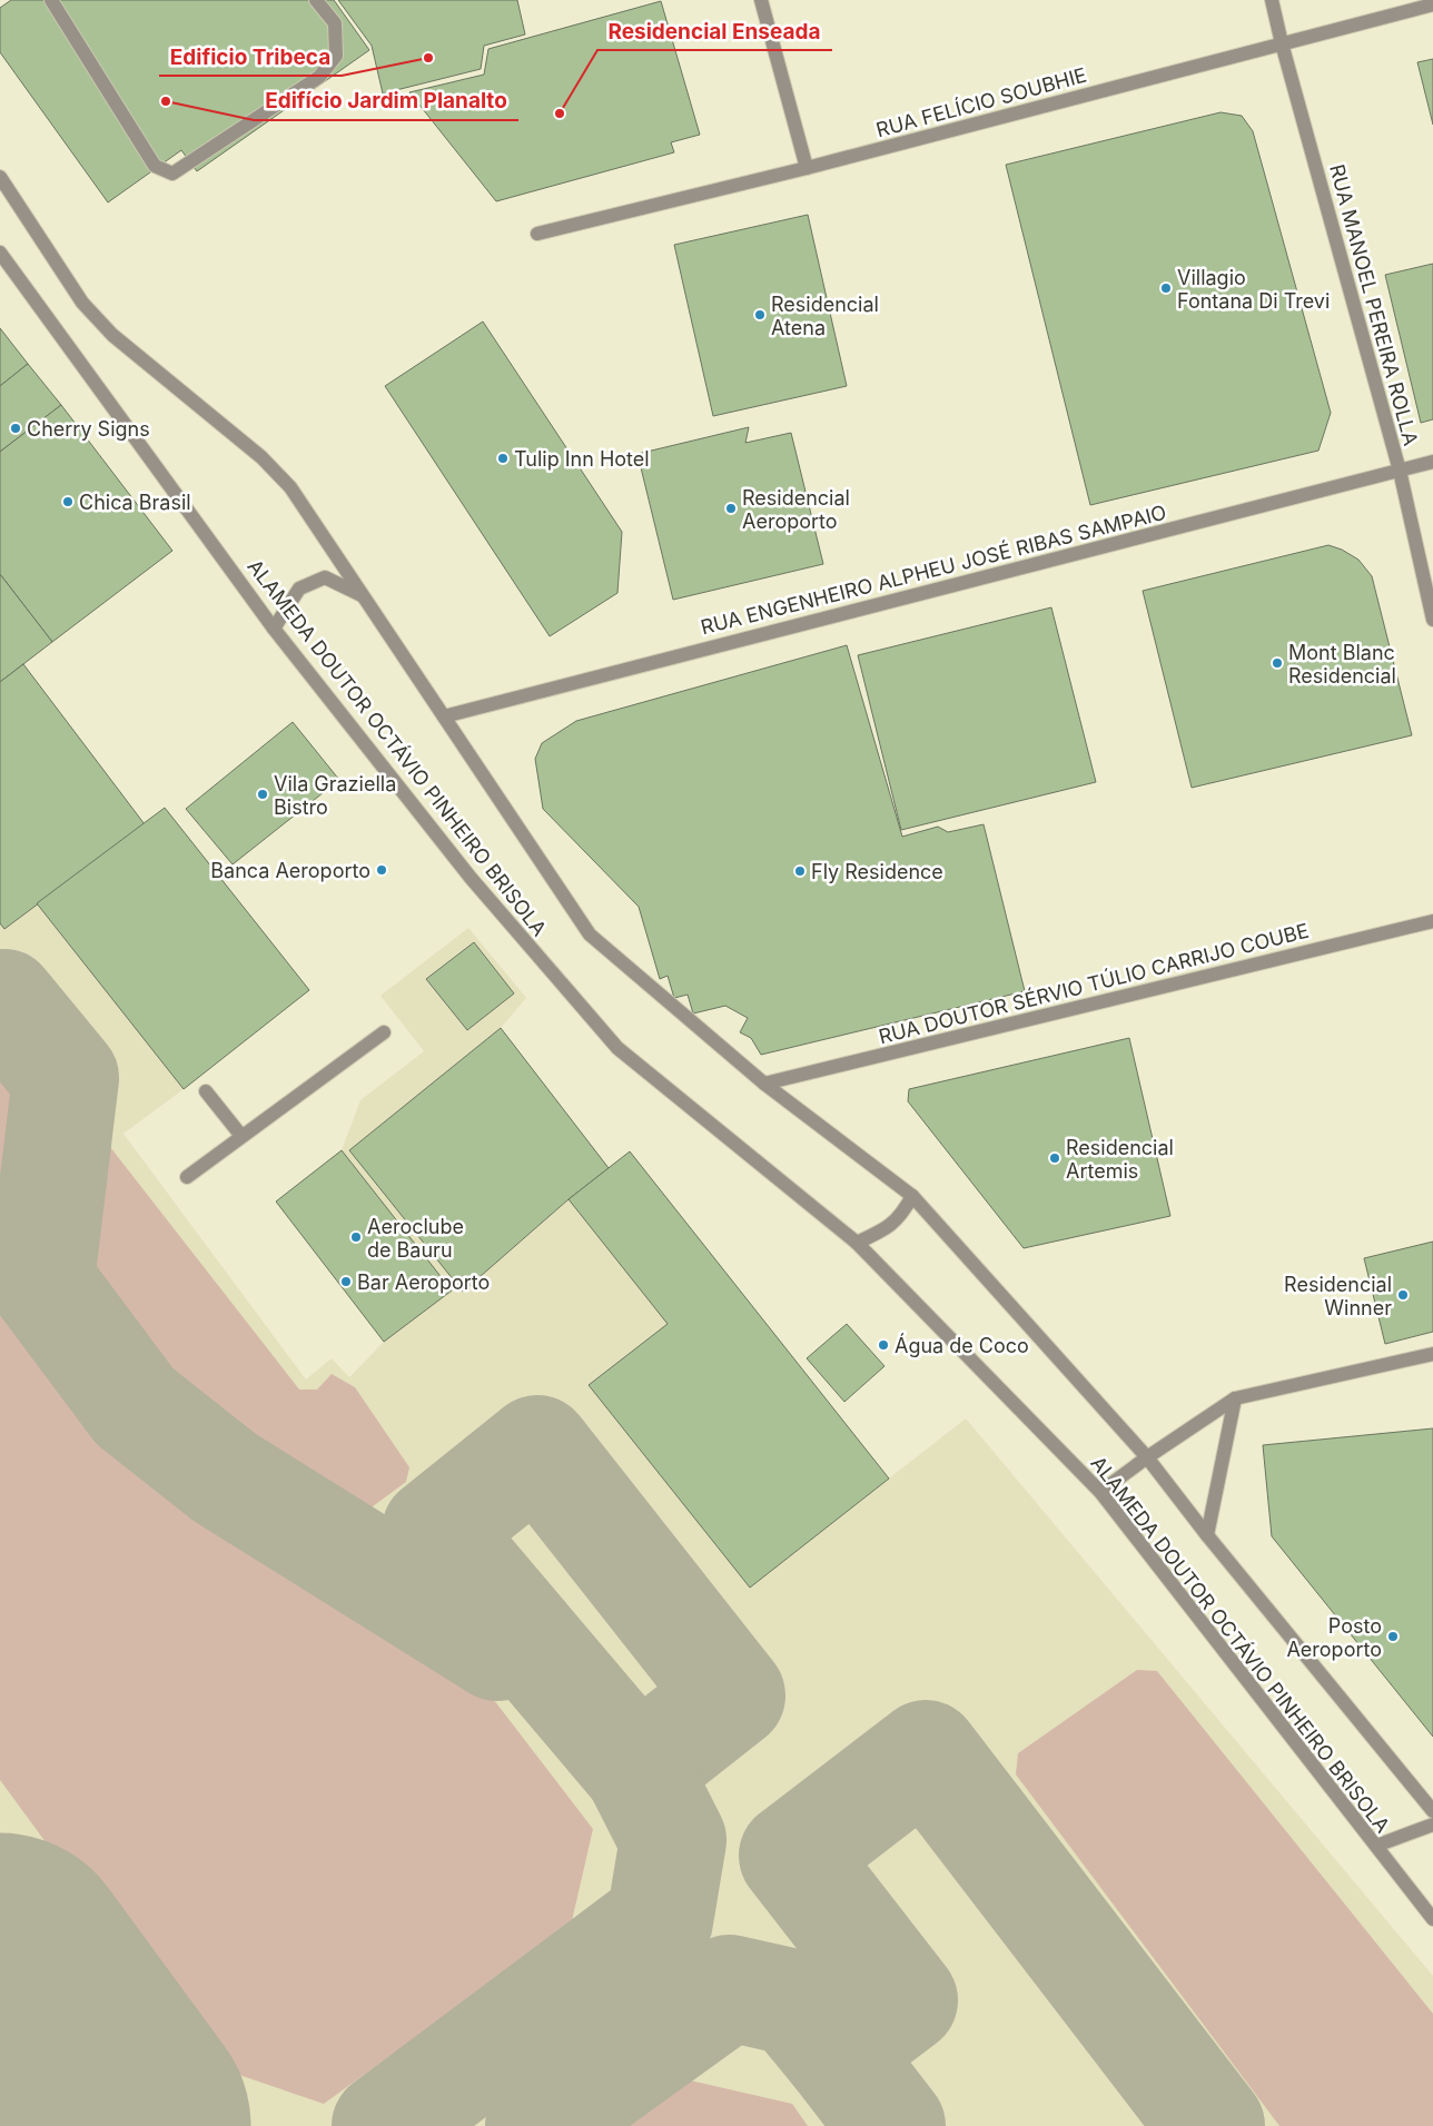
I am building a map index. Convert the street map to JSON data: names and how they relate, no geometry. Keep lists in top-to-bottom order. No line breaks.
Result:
{"streets":{"street":["RUA FELÍCIO SOUBHIE","RUA MANOEL PEREIRA ROLLA","RUA ENGENHEIRO ALPHEU JOSÉ RIBAS SAMPAIO","ALAMEDA DOUTOR OCTÁVIO PINHEIRO BRISOLA","RUA DOUTOR SÉRVIO TÚLIO CARRIJO COUBE"]},"crossings":[["RUA FELÍCIO SOUBHIE","RUA MANOEL PEREIRA ROLLA"],["RUA MANOEL PEREIRA ROLLA","RUA ENGENHEIRO ALPHEU JOSÉ RIBAS SAMPAIO"],["RUA ENGENHEIRO ALPHEU JOSÉ RIBAS SAMPAIO","ALAMEDA DOUTOR OCTÁVIO PINHEIRO BRISOLA"],["ALAMEDA DOUTOR OCTÁVIO PINHEIRO BRISOLA","RUA DOUTOR SÉRVIO TÚLIO CARRIJO COUBE"]],"places":["Edificio Tribeca","Edifício Jardim Planalto","Residencial Enseada","Villagio Fontana Di Trevi","Residencial Atena","Cherry Signs","Tulip Inn Hotel","Chica Brasil","Residencial Aeroporto","Mont Blanc Residencial","Vila Graziella Bistro","Banca Aeroporto","Fly Residence","Residencial Artemis","Aeroclube de Bauru","Bar Aeroporto","Residencial Winner","Água de Coco","Posto Aeroporto"]}
